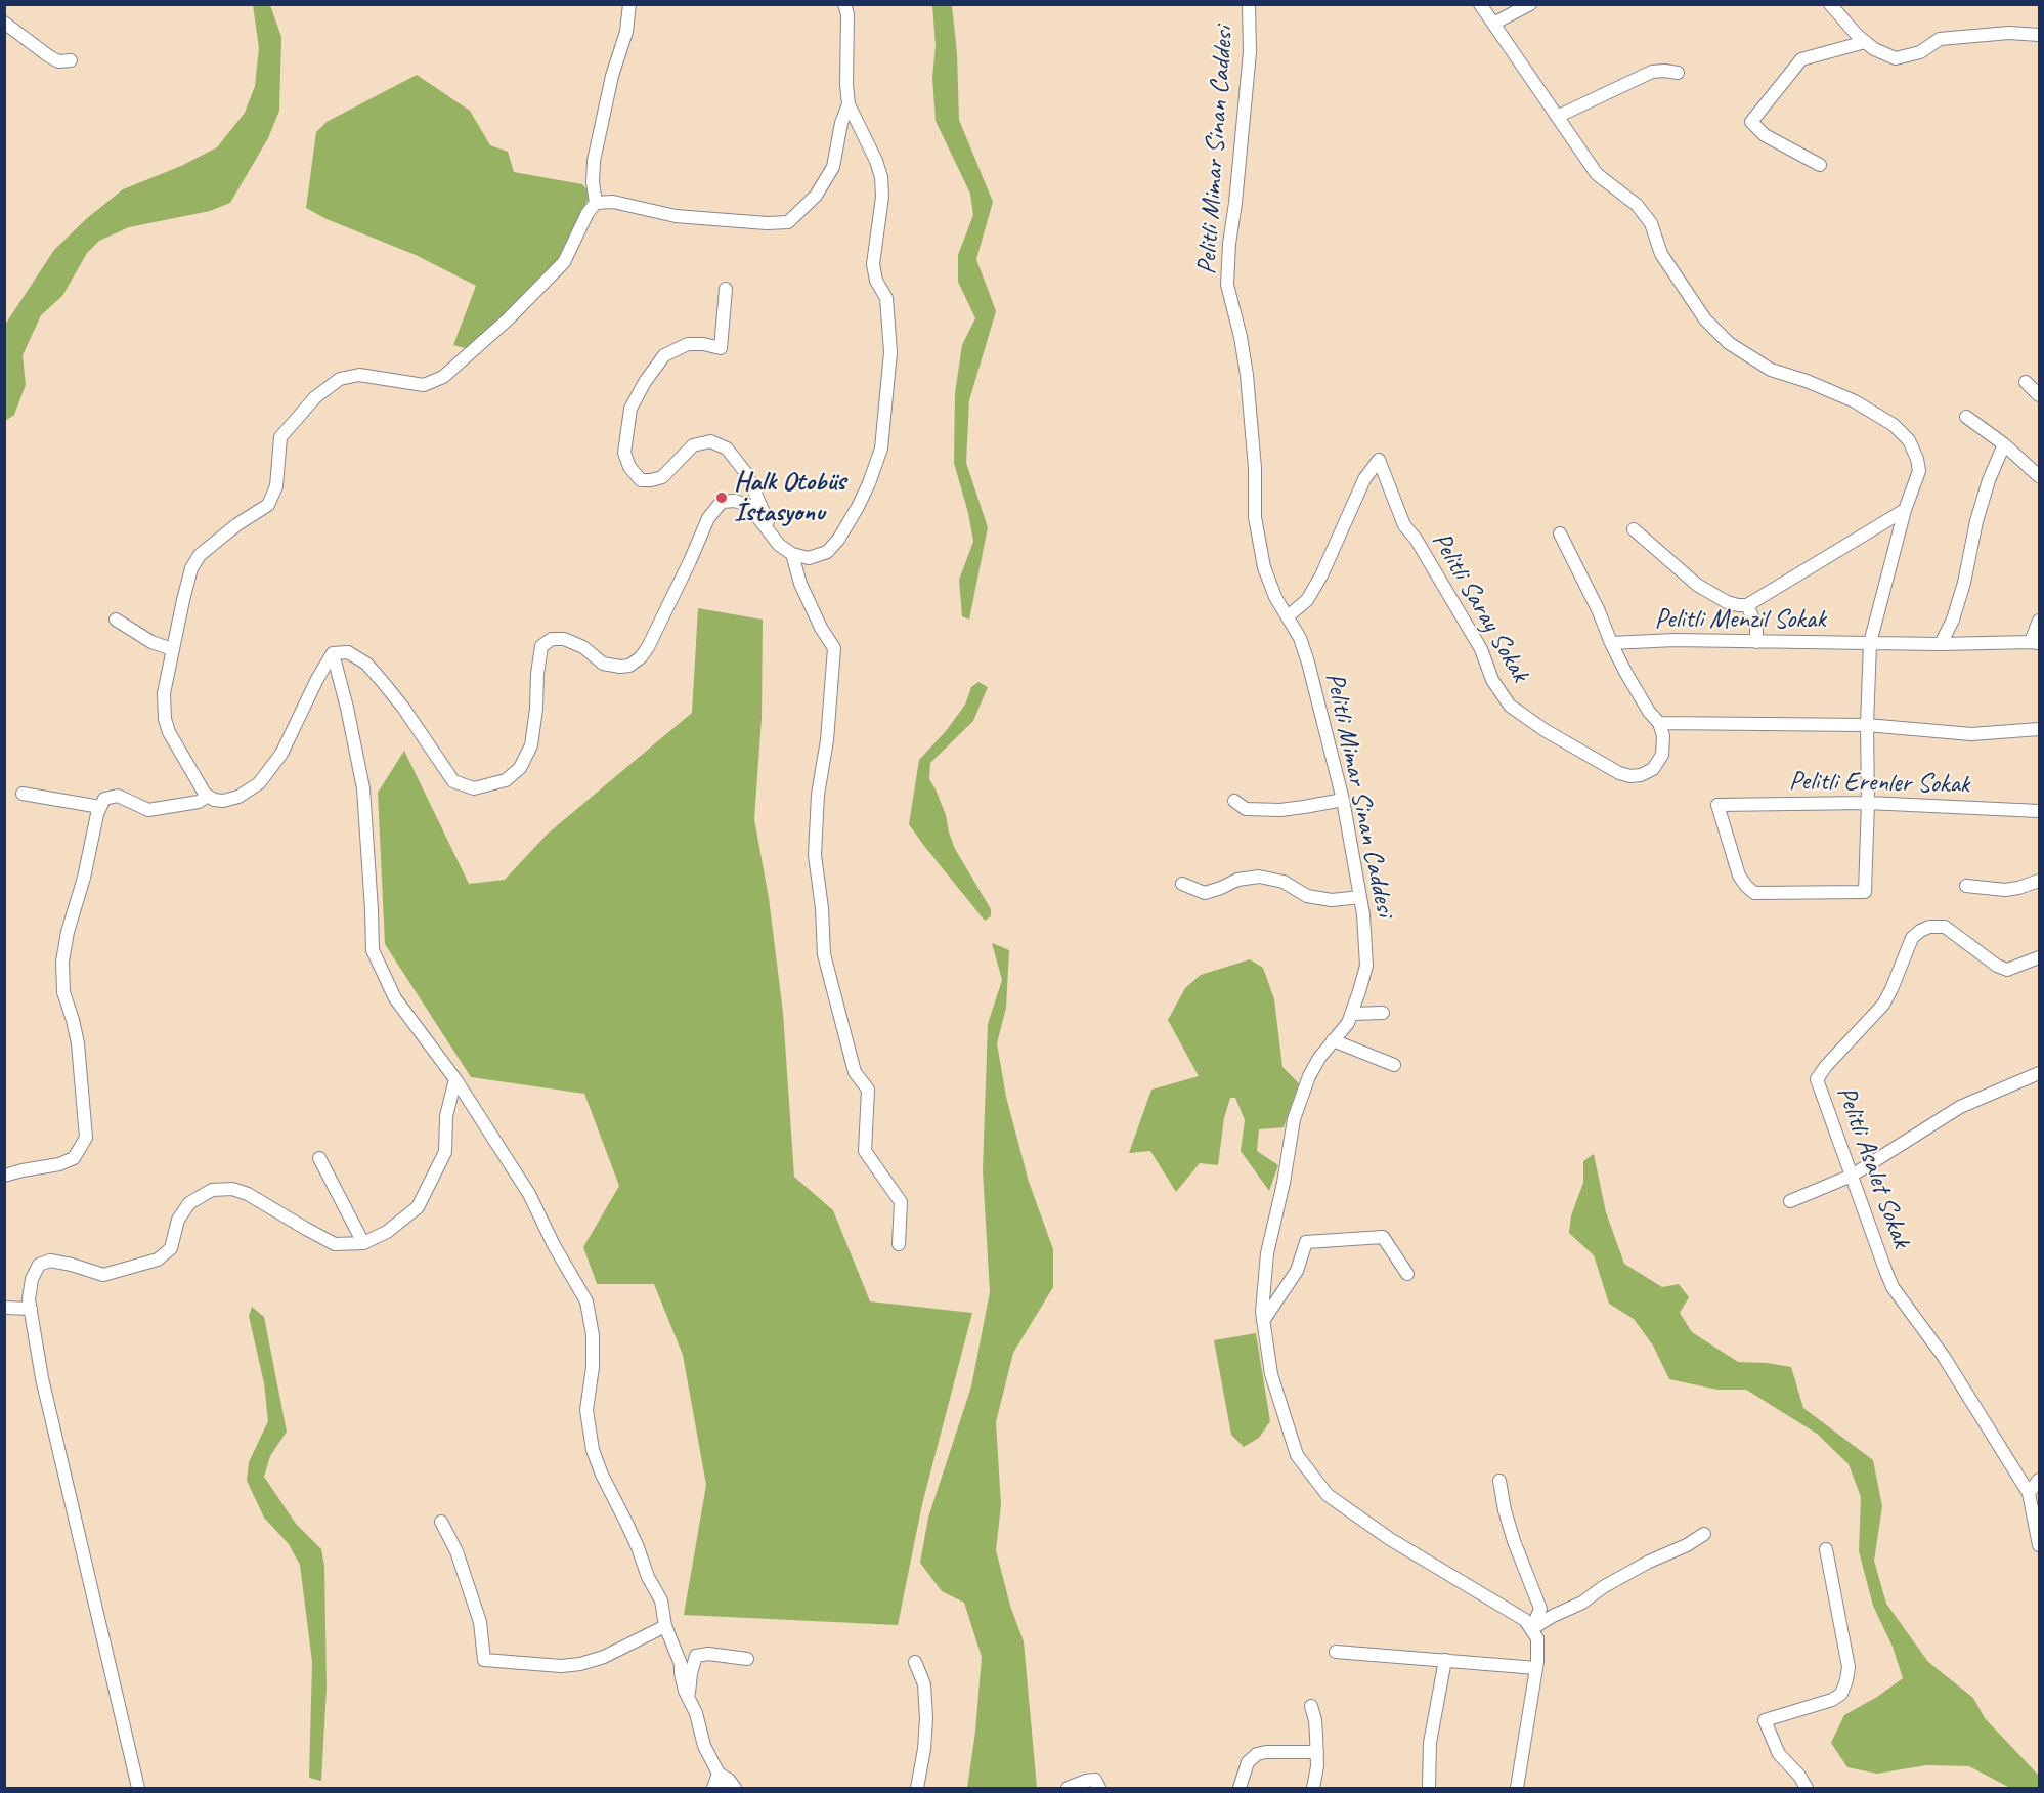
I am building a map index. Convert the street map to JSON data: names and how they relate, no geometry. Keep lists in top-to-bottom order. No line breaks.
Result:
{"streets":{"street":["Pelitli Mimar Sinan Caddesi","Pelitli Saray Sokak","Pelitli Menzil Sokak","Pelitli Erenler Sokak","Pelitli Asalet Sokak"]},"crossings":[["Pelitli Mimar Sinan Caddesi","Pelitli Saray Sokak"]],"places":["Halk Otobüs İstasyonu"]}
